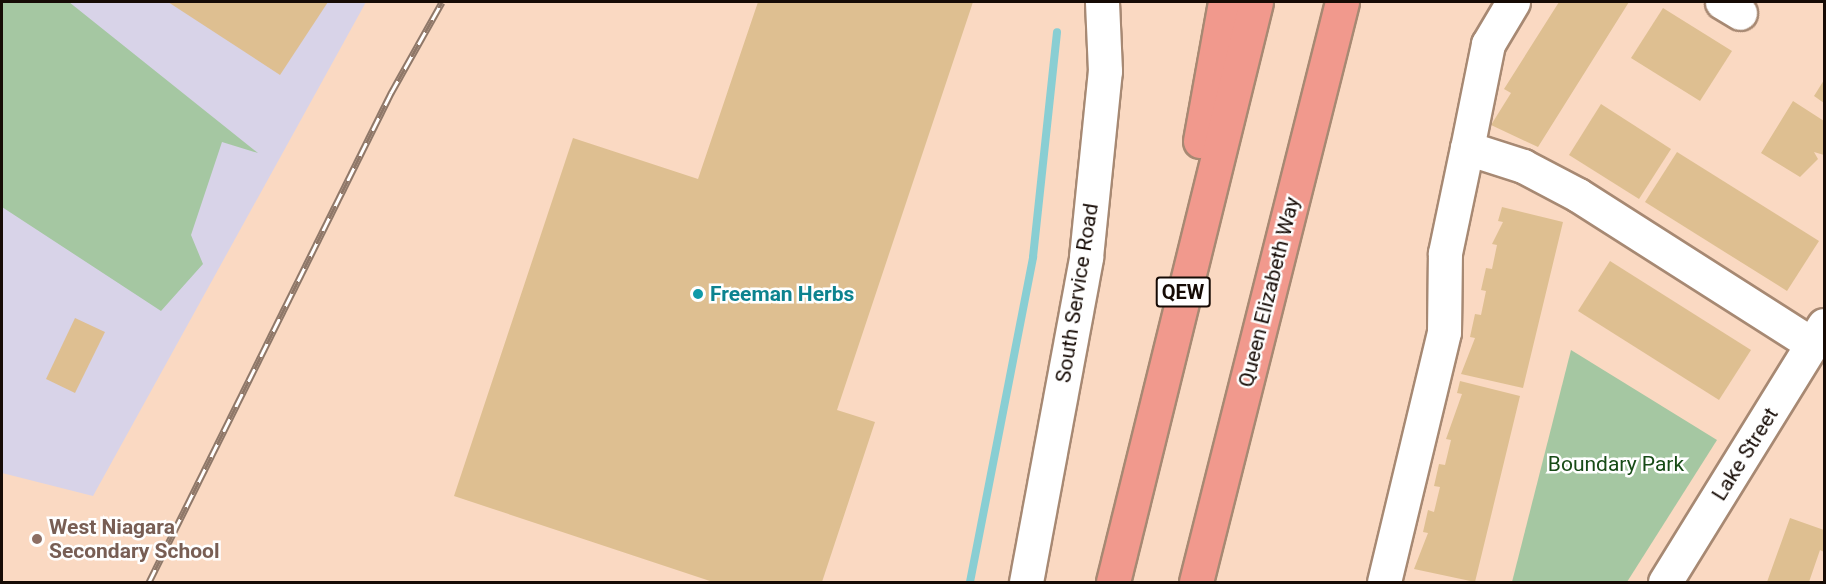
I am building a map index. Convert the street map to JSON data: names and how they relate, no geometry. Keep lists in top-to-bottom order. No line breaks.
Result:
{"streets":{"highway":["QEW","Queen Elizabeth Way"],"street":["South Service Road","Lake Street"]},"parks":["Boundary Park"],"places":["Freeman Herbs","West Niagara Secondary School"]}
